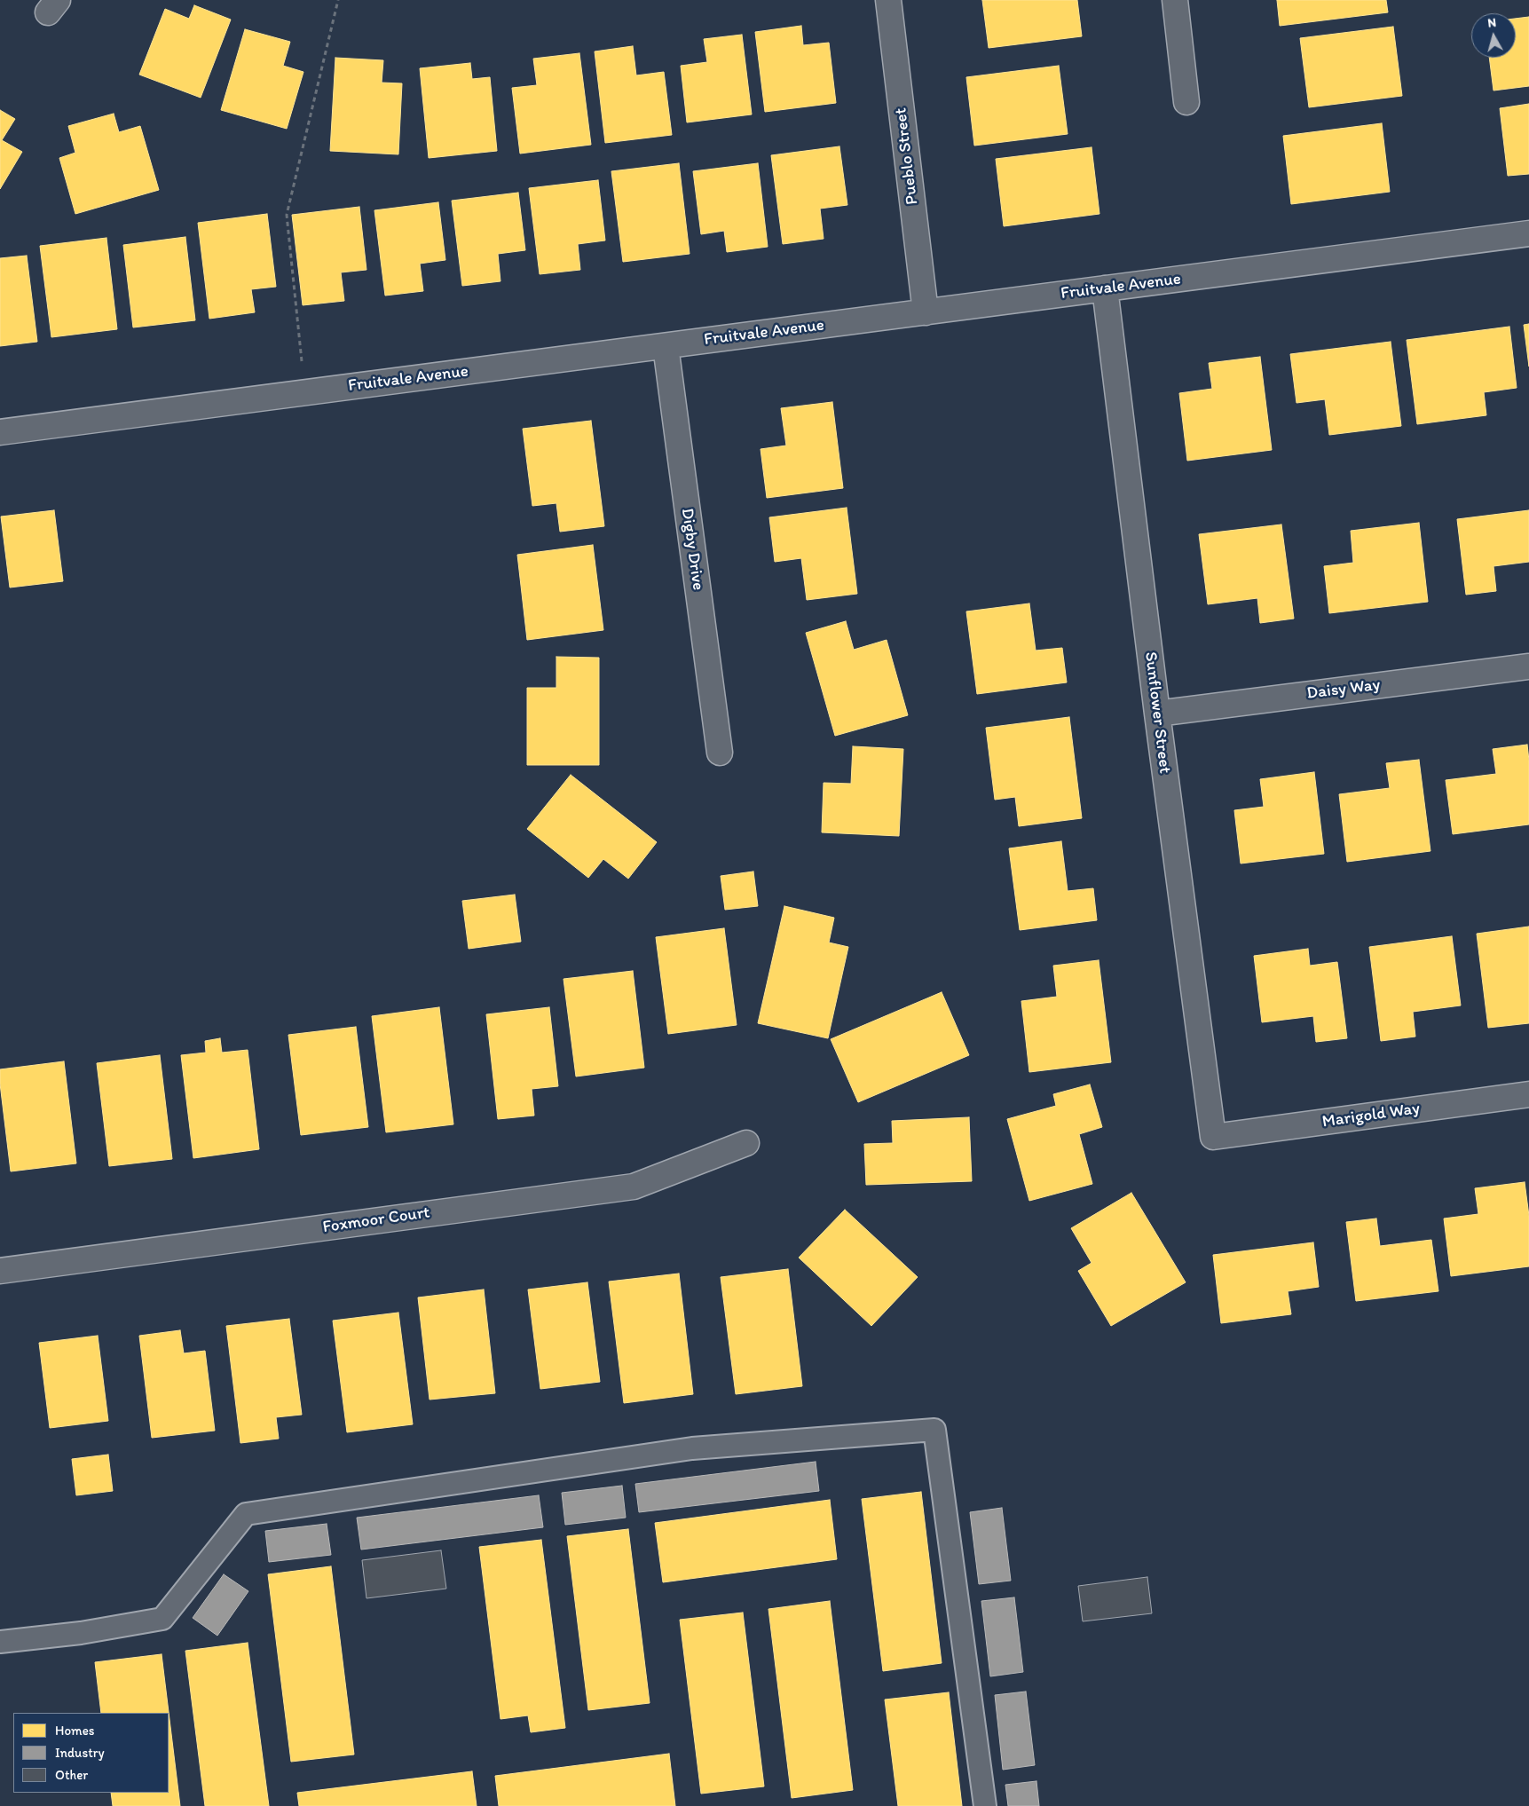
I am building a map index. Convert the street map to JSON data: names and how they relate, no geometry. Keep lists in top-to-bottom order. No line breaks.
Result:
{"streets":{"street":["Pueblo Street","Fruitvale Avenue","Digby Drive","Daisy Way","Sunflower Street","Marigold Way","Foxmoor Court"]},"crossings":[["Pueblo Street","Fruitvale Avenue"],["Fruitvale Avenue","Digby Drive"],["Fruitvale Avenue","Sunflower Street"],["Daisy Way","Sunflower Street"],["Sunflower Street","Marigold Way"]],"legend":["Homes","Industry","Other"],"north":"top"}
